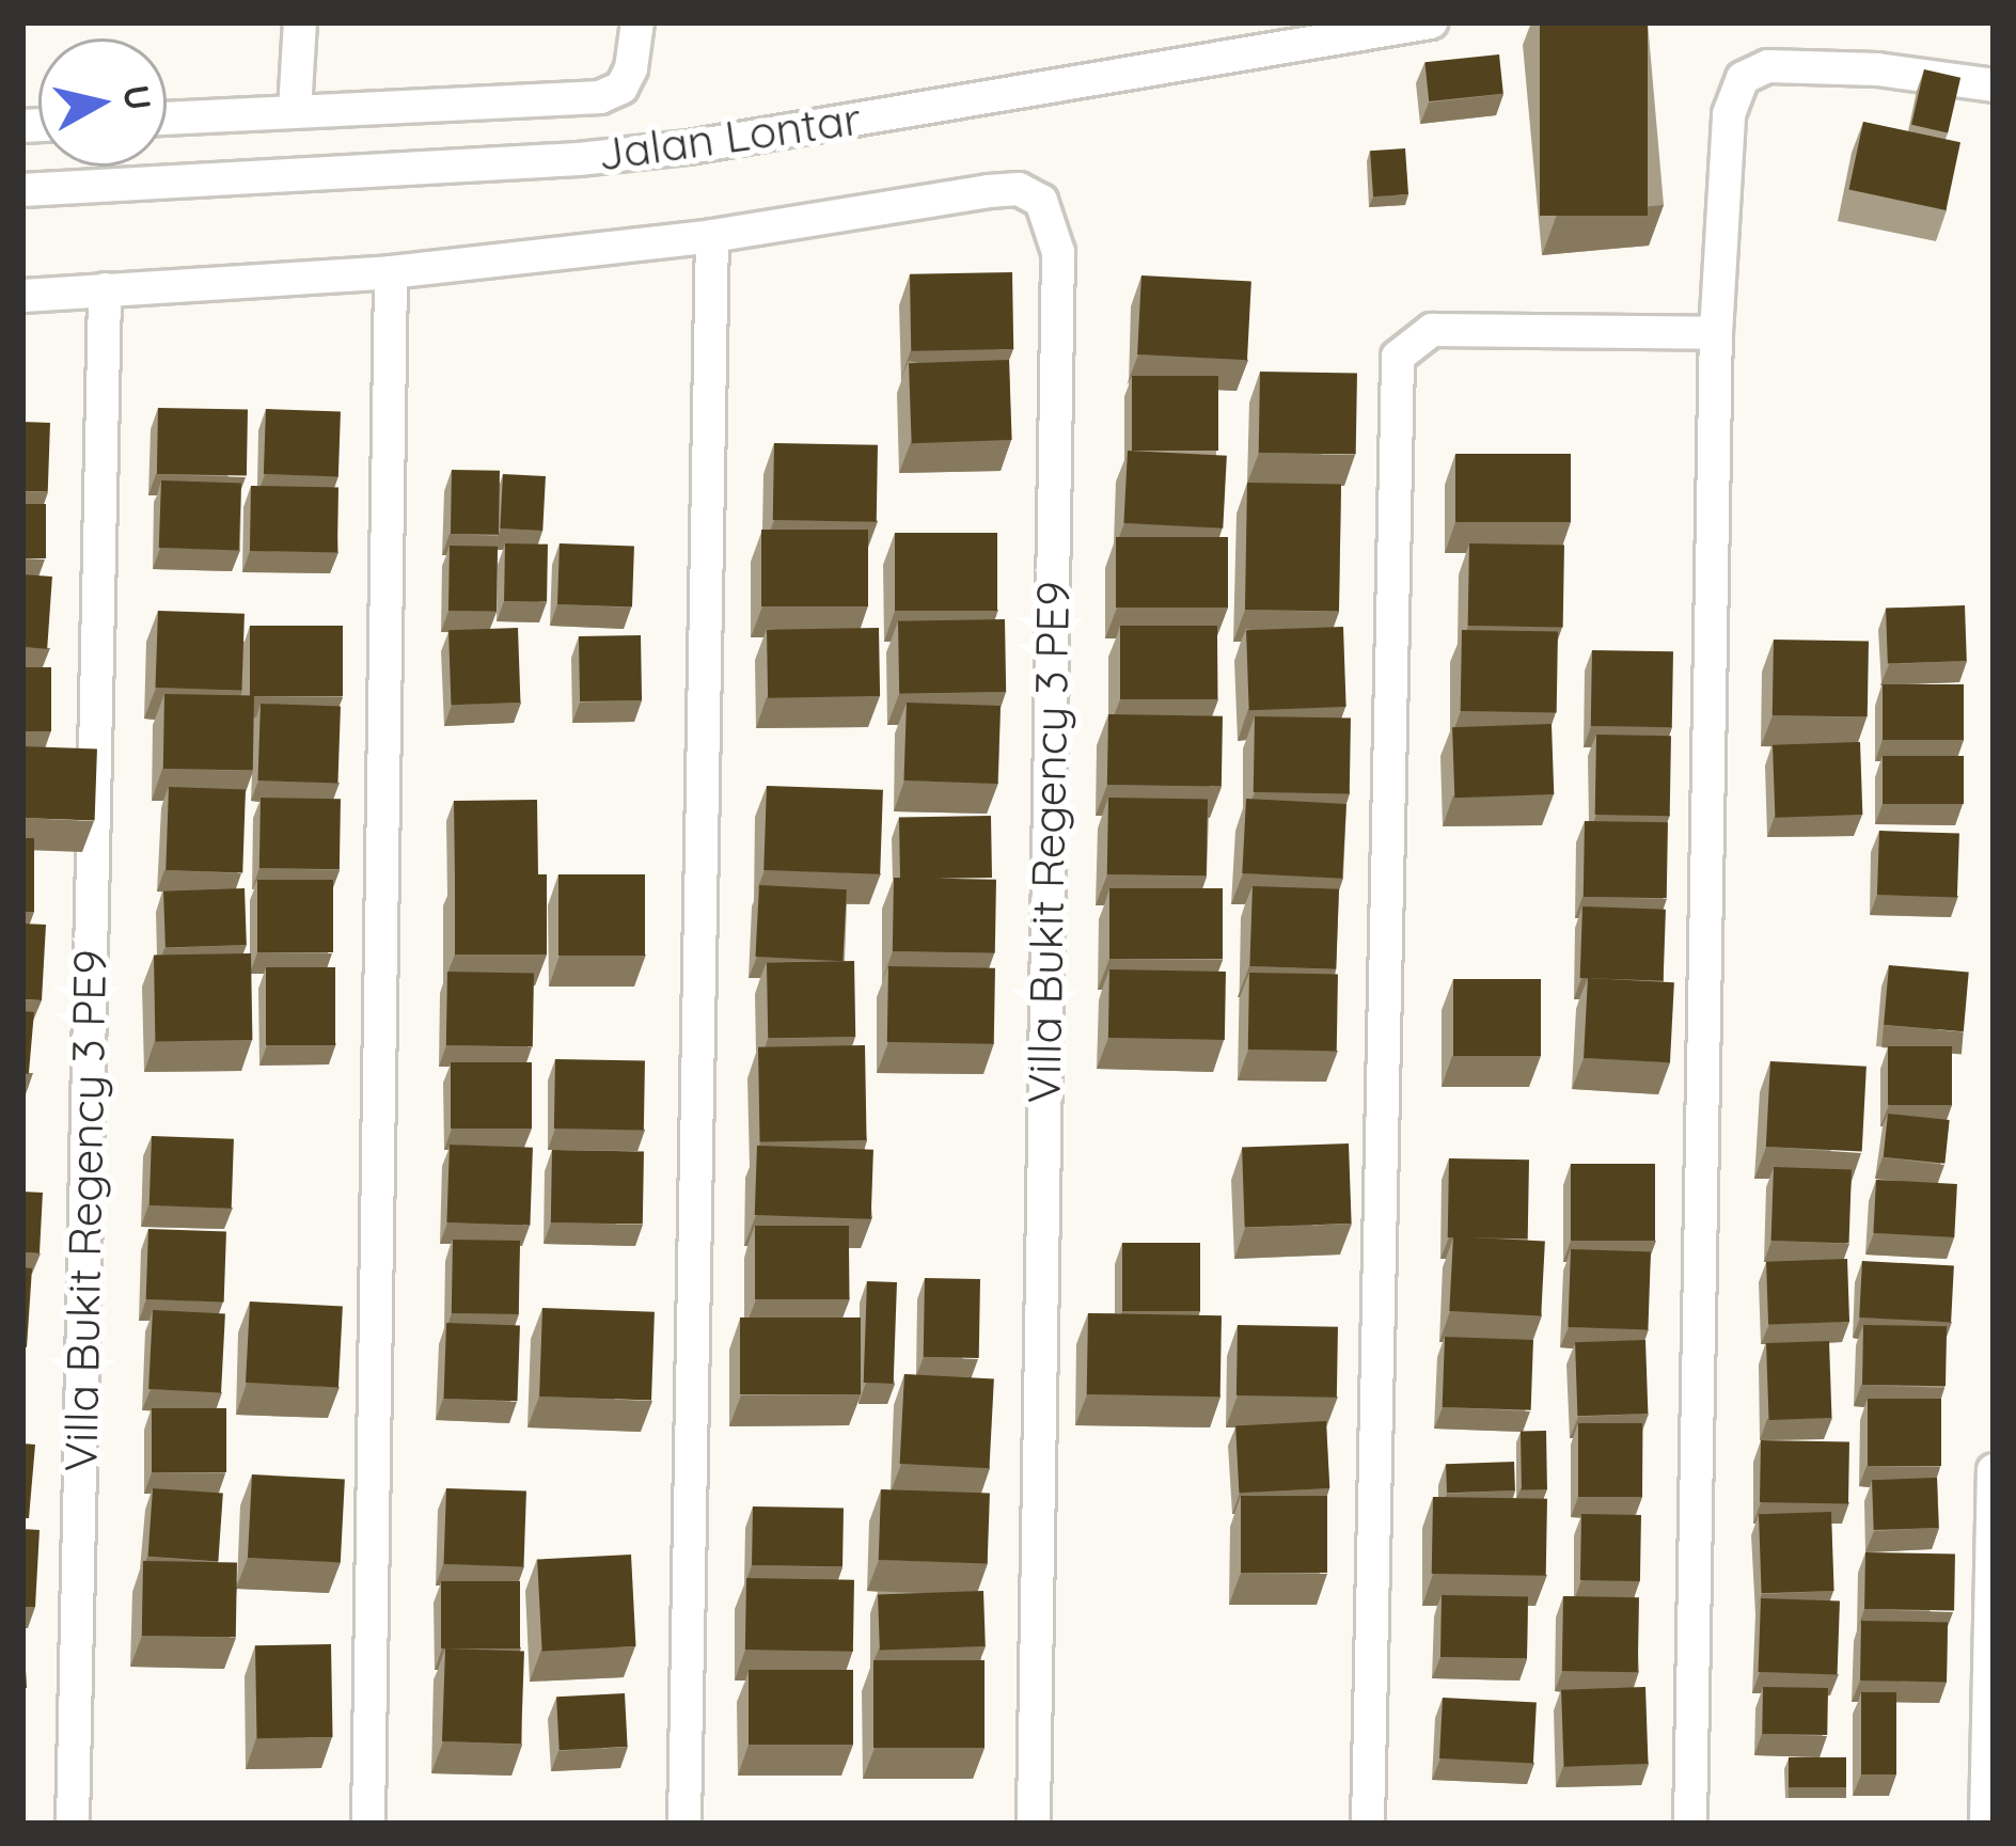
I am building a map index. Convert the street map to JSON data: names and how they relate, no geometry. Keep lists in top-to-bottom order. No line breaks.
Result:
{"streets":{"street":["Jalan Lontar","Villa Bukit Regency 3 PE9"]},"north":"right"}
